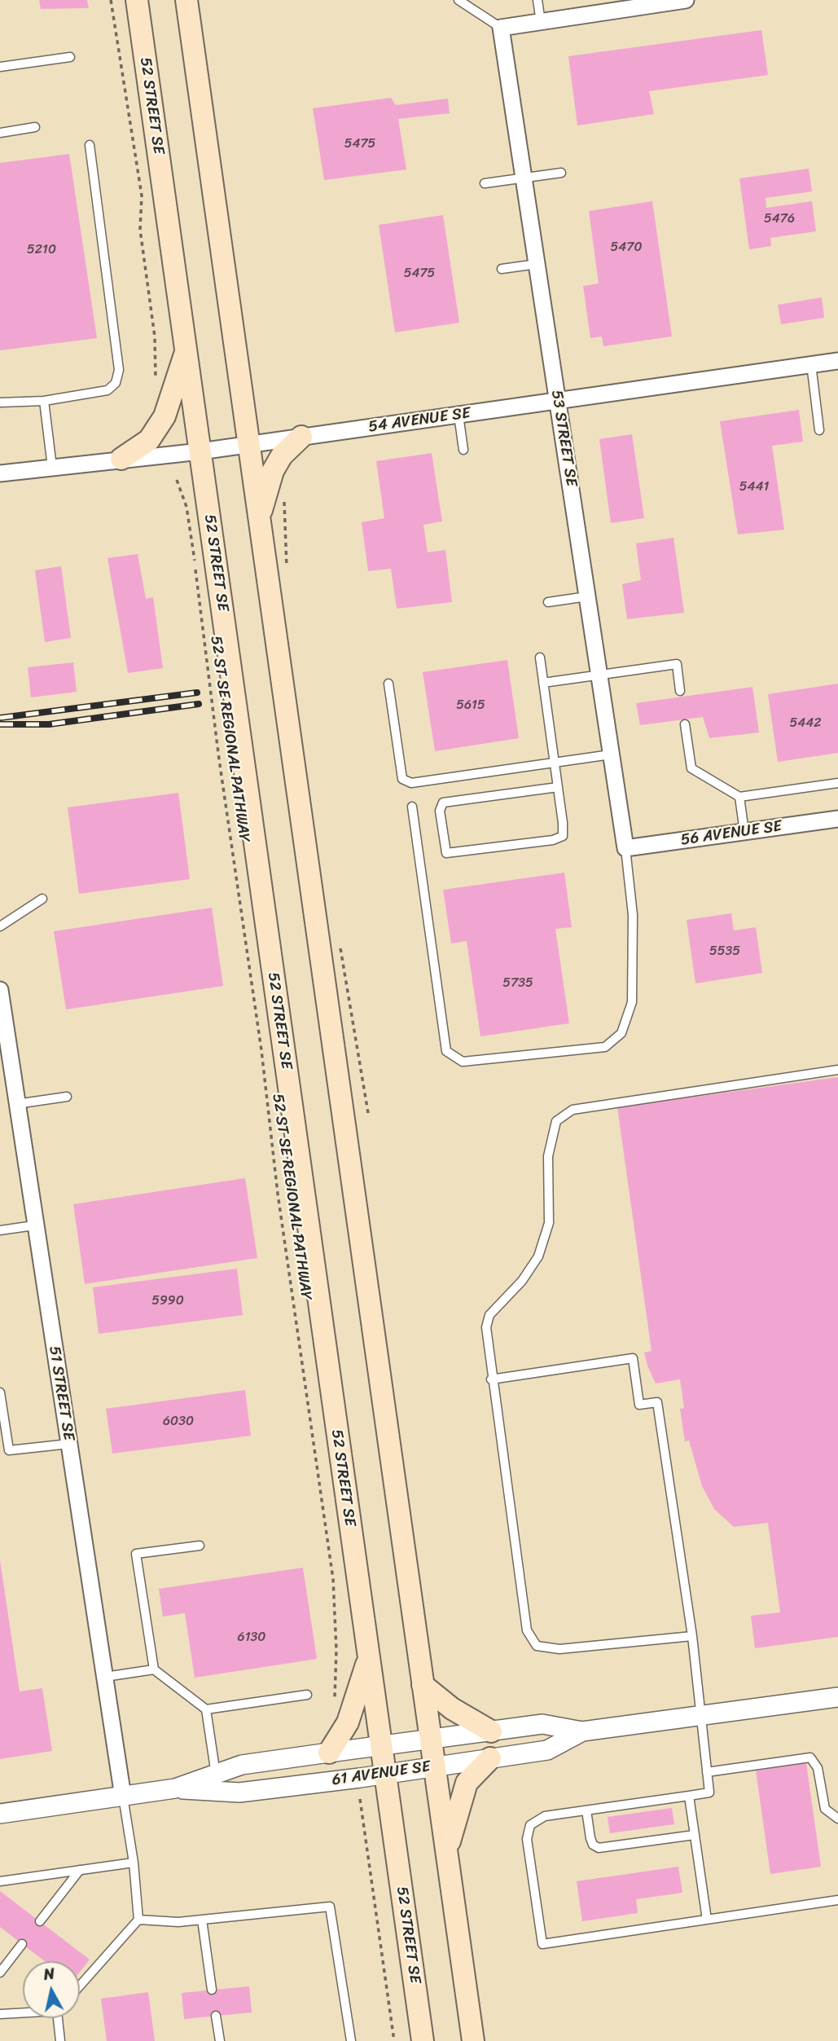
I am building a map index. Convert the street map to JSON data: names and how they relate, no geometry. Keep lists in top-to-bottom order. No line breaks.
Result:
{"streets":{"main road":["52 STREET SE"],"street":["54 AVENUE SE","53 STREET SE","56 AVENUE SE","51 STREET SE","61 AVENUE SE"],"path":["52 ST SE REGIONAL PATHWAY"]},"crossings":[["52 STREET SE","54 AVENUE SE"],["52 STREET SE","61 AVENUE SE"],["54 AVENUE SE","53 STREET SE"],["53 STREET SE","56 AVENUE SE"],["51 STREET SE","61 AVENUE SE"]],"house_numbers":["5475","5476","5470","5210","5475","5441","5615","5442","5535","5735","5990","6030","6130"],"north":"top"}
